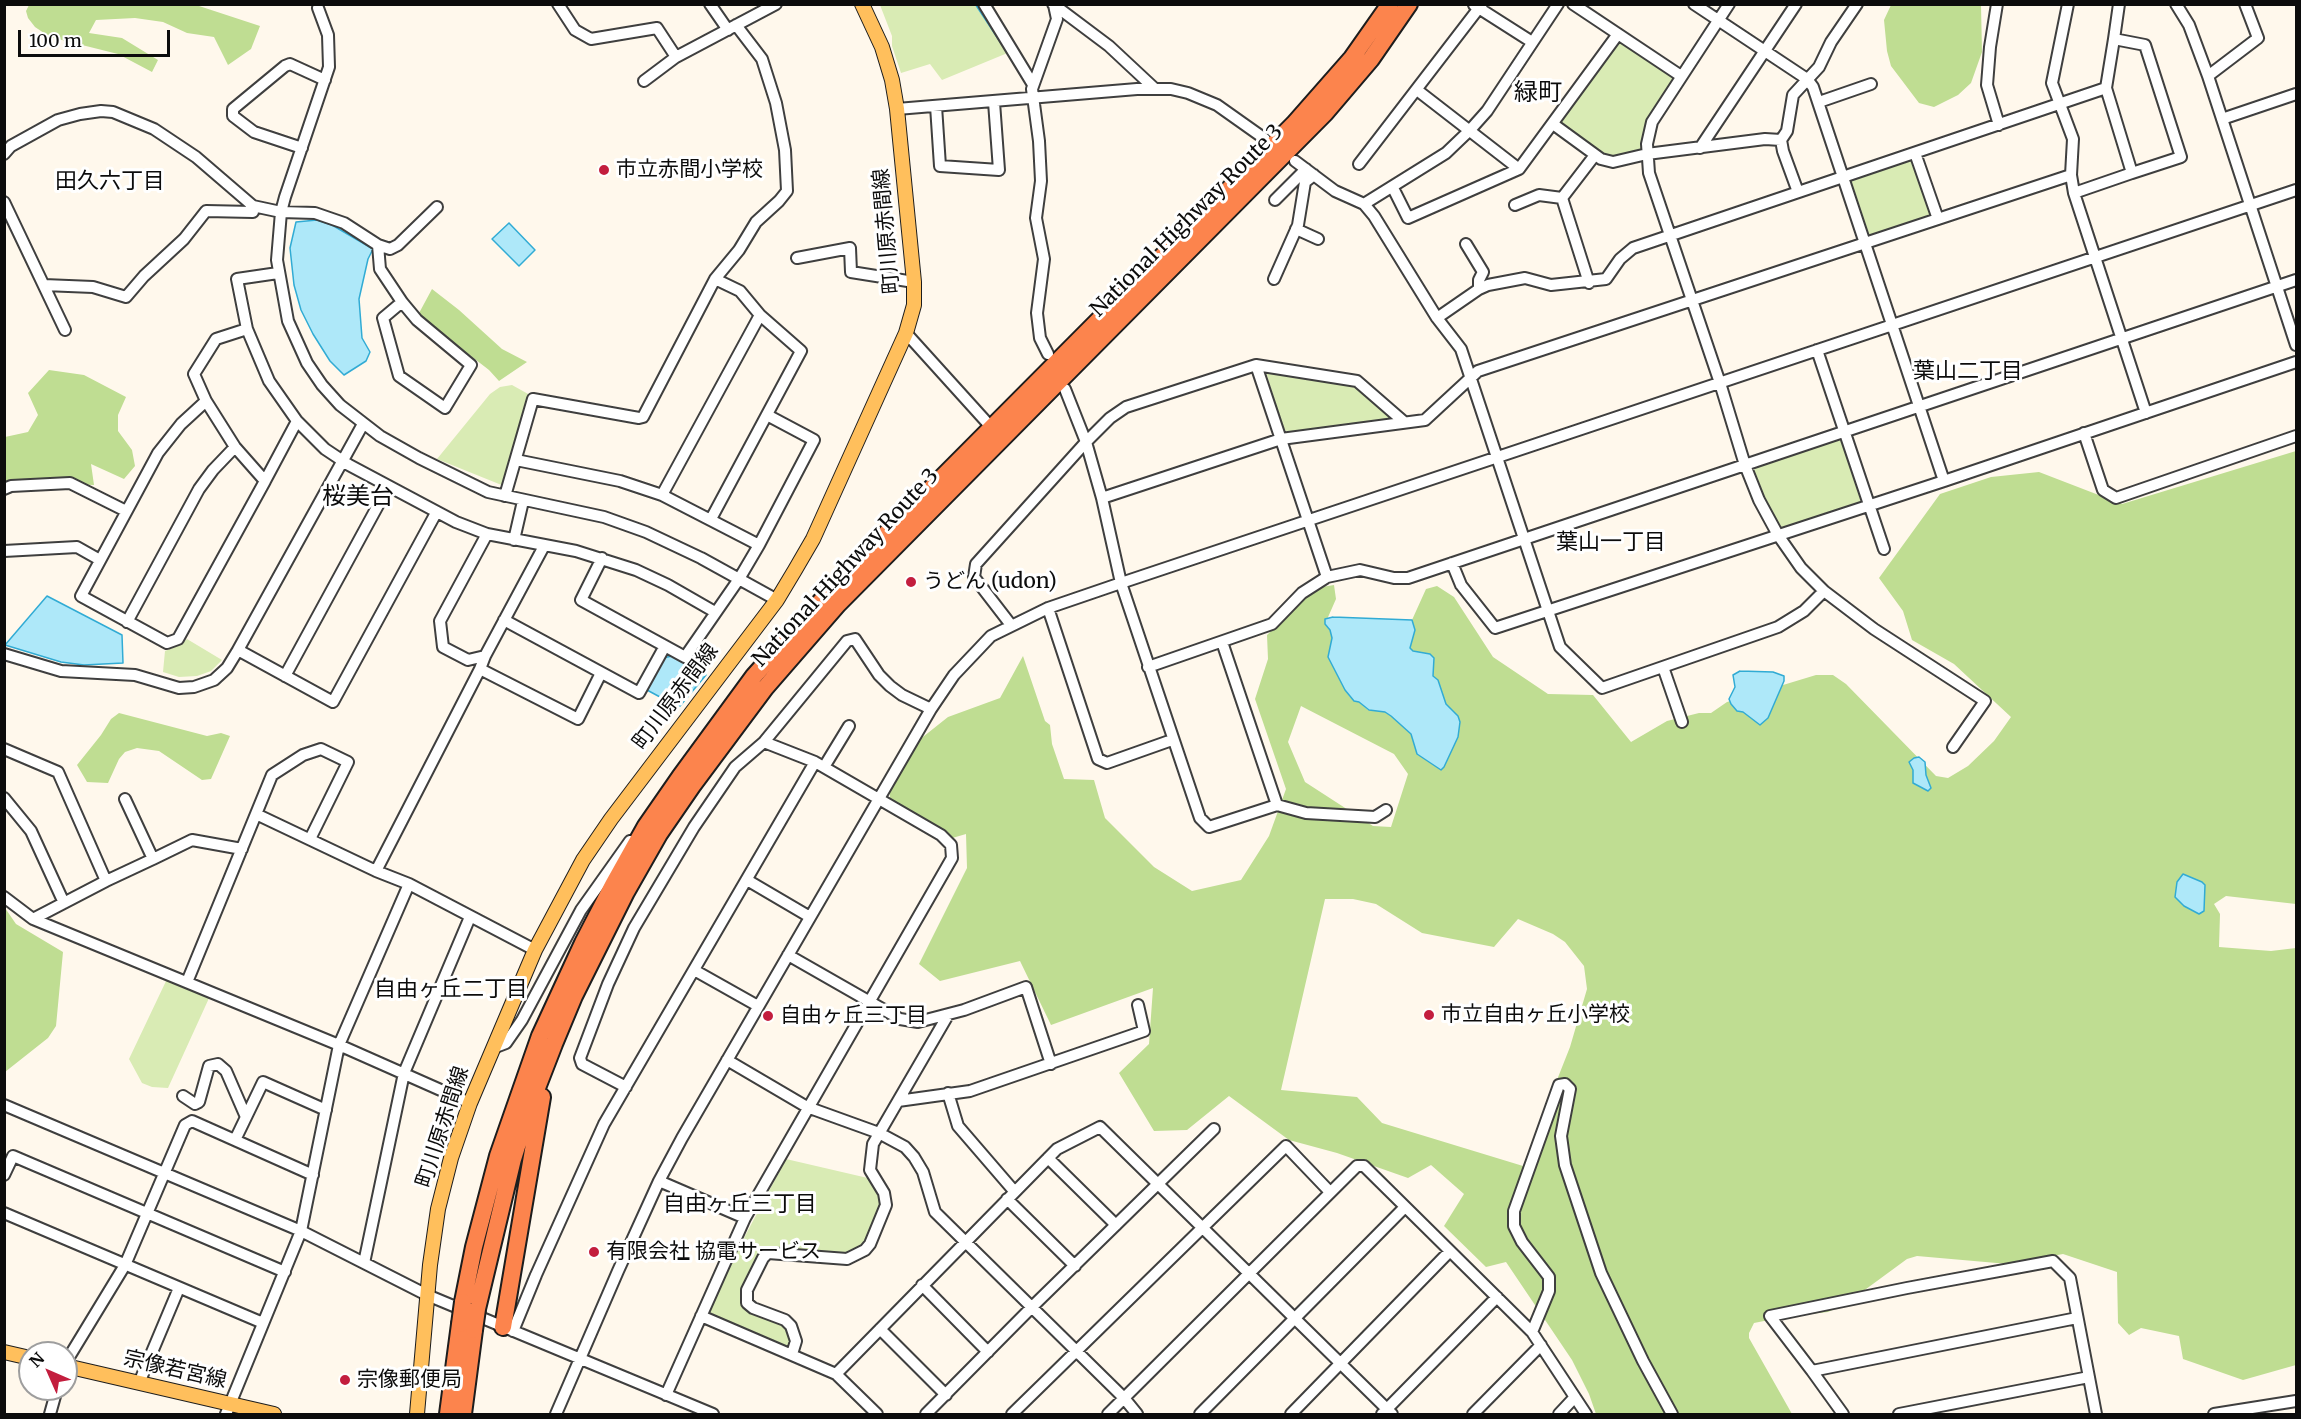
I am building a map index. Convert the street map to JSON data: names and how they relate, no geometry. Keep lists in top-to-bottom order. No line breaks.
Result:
{"streets":{"highway":["National Highway Route 3"],"main road":["町川原赤間線","宗像若宮線"]},"districts":["緑町","田久六丁目","葉山二丁目","桜美台","葉山一丁目","自由ヶ丘二丁目","自由ヶ丘三丁目"],"places":["市立赤間小学校","うどん (udon)","市立自由ヶ丘小学校","自由ヶ丘三丁目","有限会社 協電サービス","宗像郵便局"],"scale_bar":"100 m","north":"top left"}
